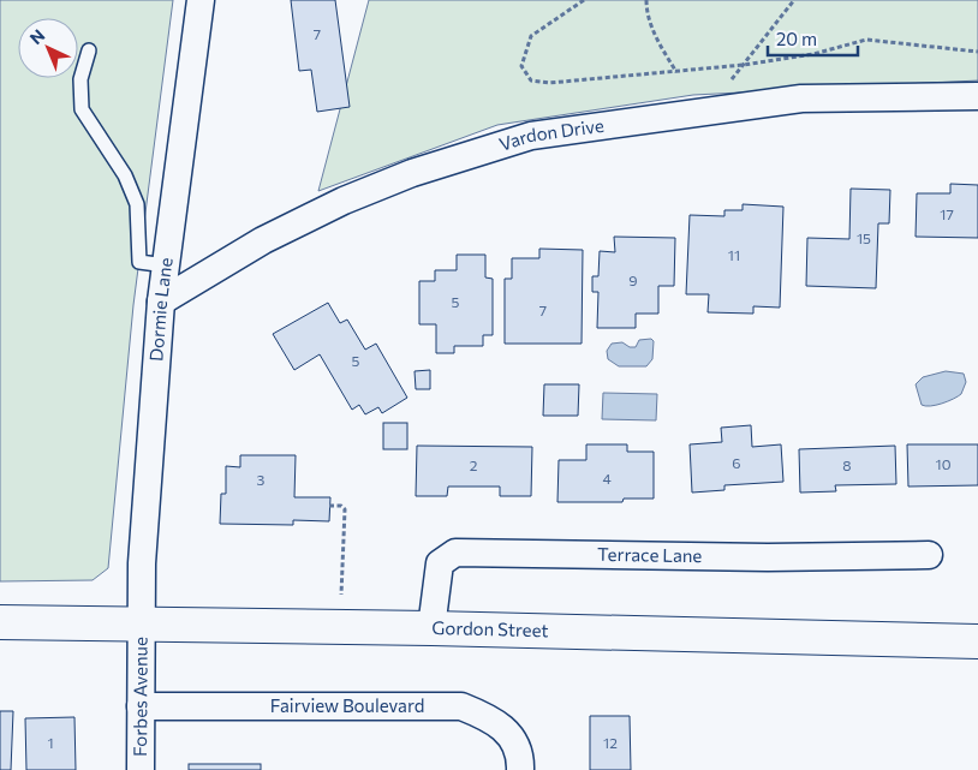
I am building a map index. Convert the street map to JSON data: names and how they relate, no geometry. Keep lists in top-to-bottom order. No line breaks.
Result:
{"streets":{"main road":["Gordon Street"],"street":["Vardon Drive","Dormie Lane","Terrace Lane","Forbes Avenue","Fairview Boulevard"]},"crossings":[["Vardon Drive","Dormie Lane"],["Dormie Lane","Gordon Street"],["Dormie Lane","Forbes Avenue"],["Terrace Lane","Gordon Street"],["Gordon Street","Forbes Avenue"],["Forbes Avenue","Fairview Boulevard"]],"house_numbers":["7","17","15","11","9","5","7","5","6","10","2","8","4","3","1","12"],"scale_bar":"20 m","north":"top left"}
